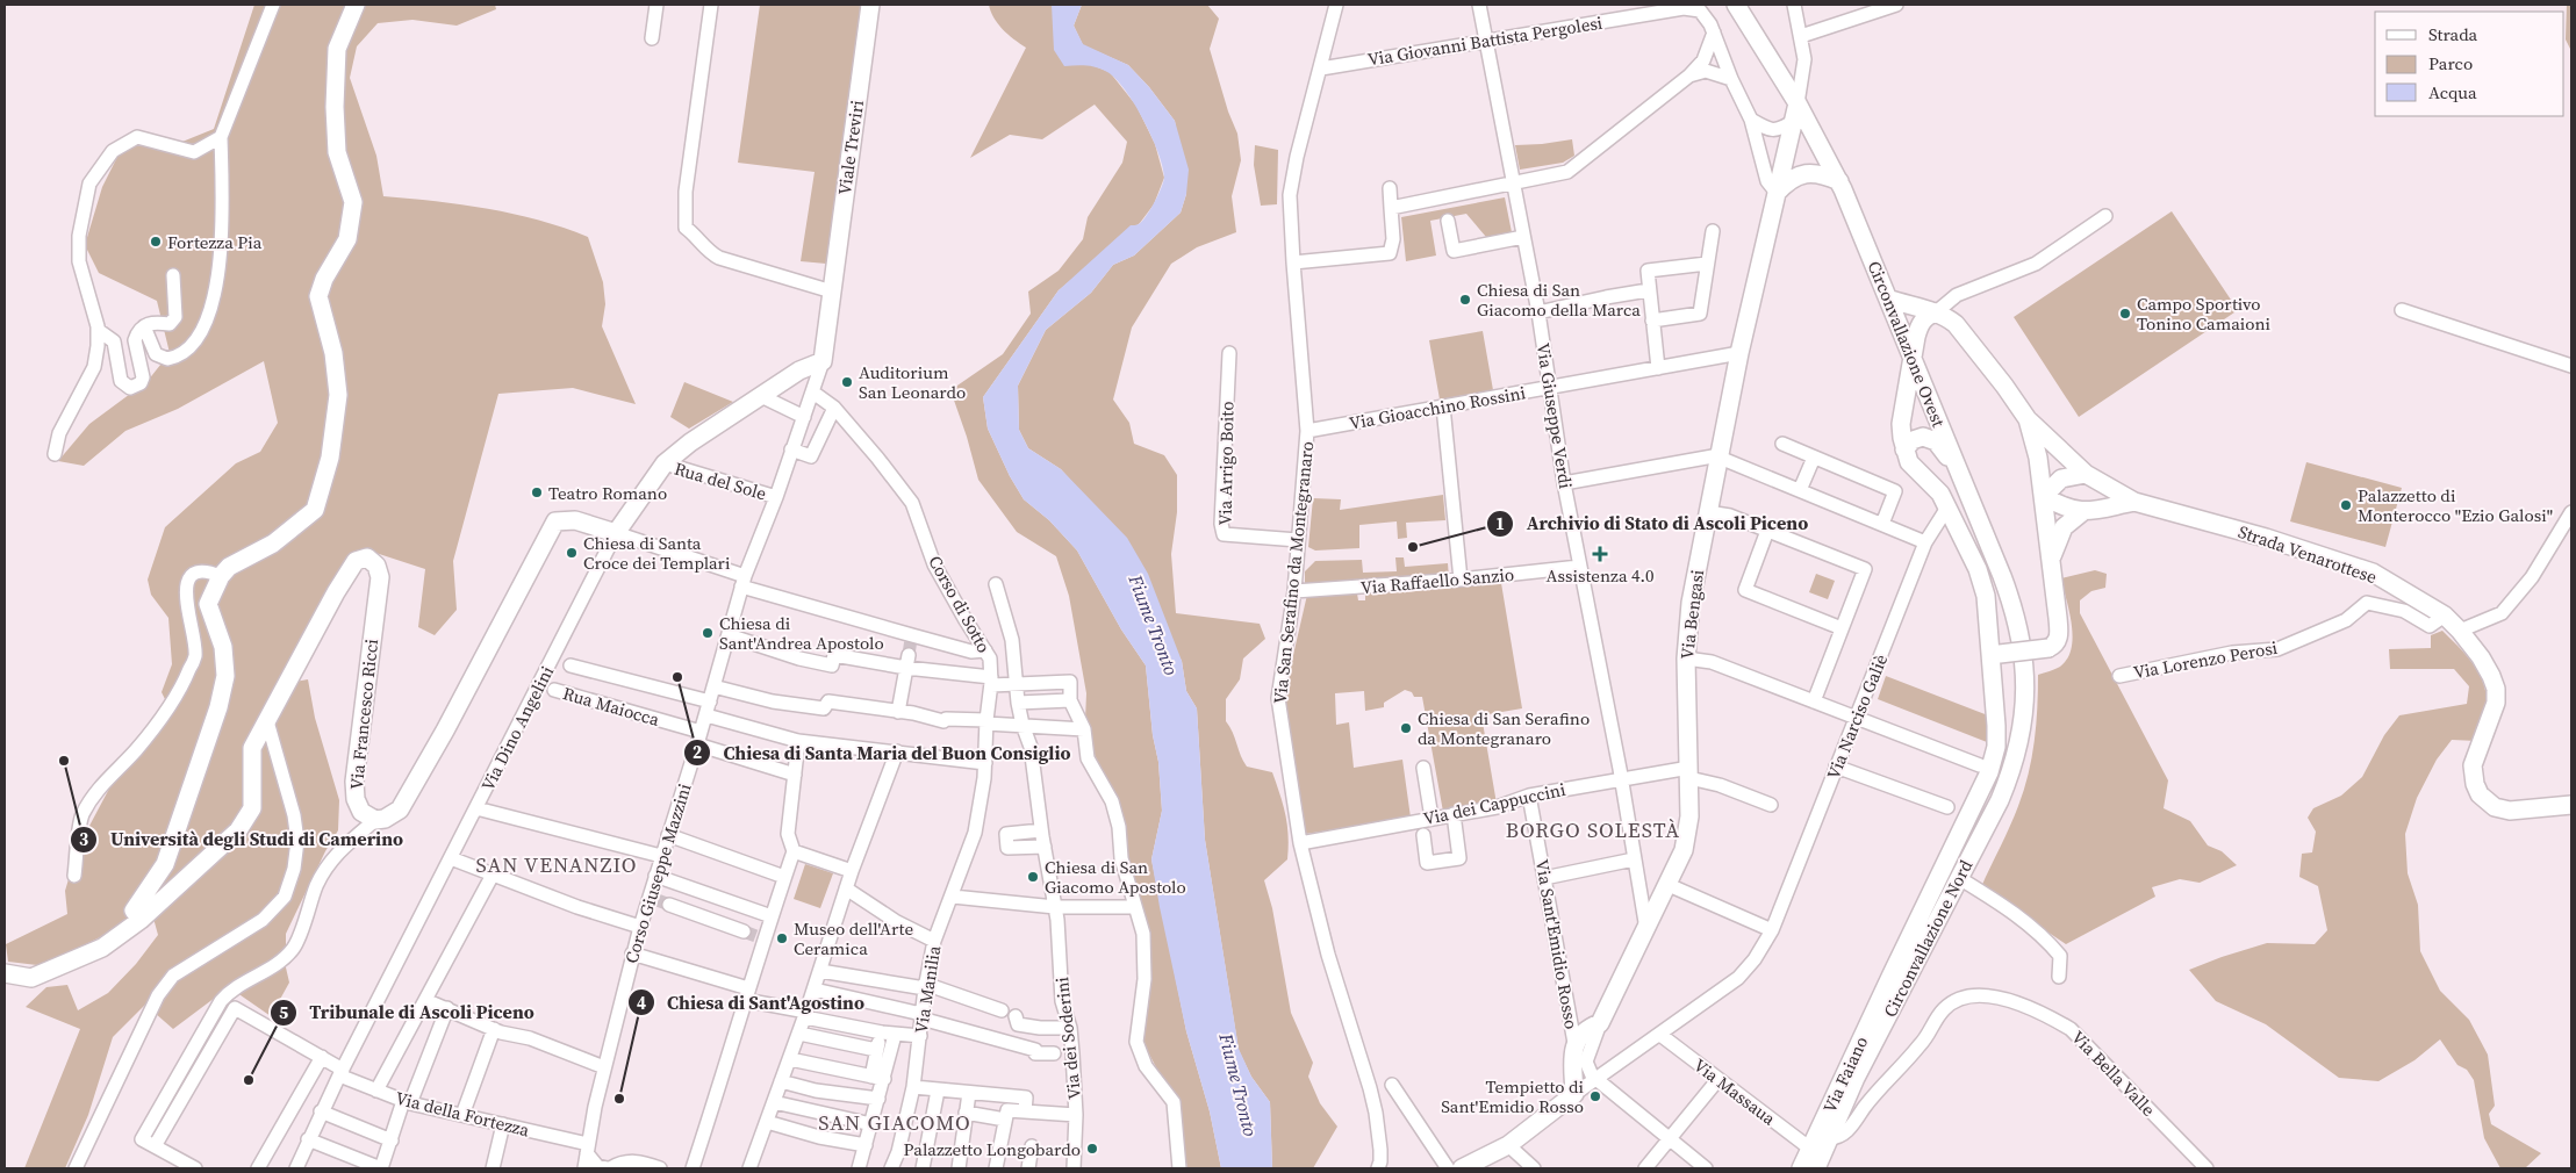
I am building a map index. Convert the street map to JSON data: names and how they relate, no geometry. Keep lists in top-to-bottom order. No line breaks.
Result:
{"streets":{"street":["Via Giovanni Battista Pergolesi","Viale Treviri","Circonvallazione Ovest","Via Gioacchino Rossini","Via Giuseppe Verdi","Via Arrigo Boito","Rua del Sole","Strada Venarottese","Via San Serafino da Montegranaro","Via Raffaello Sanzio","Corso di Sotto","Via Bengasi","Via Lorenzo Perosi","Rua Maiocca","Via Francesco Ricci","Via Narciso Galiè","Via Dino Angelini","Via dei Cappuccini","Corso Giuseppe Mazzini","Circonvallazione Nord","Via Sant'Emidio Rosso","Via Manilia","Via dei Soderini","Via Bella Valle","Via Faiano","Via Massaua","Via della Fortezza"]},"crossings":[["Via Giovanni Battista Pergolesi","Via Giuseppe Verdi"],["Via Giovanni Battista Pergolesi","Via San Serafino da Montegranaro"],["Viale Treviri","Via Dino Angelini"],["Viale Treviri","Corso Giuseppe Mazzini"],["Circonvallazione Ovest","Strada Venarottese"],["Circonvallazione Ovest","Via Bengasi"],["Circonvallazione Ovest","Circonvallazione Nord"],["Via Gioacchino Rossini","Via Giuseppe Verdi"],["Via Gioacchino Rossini","Via San Serafino da Montegranaro"],["Via Gioacchino Rossini","Via Bengasi"],["Via Giuseppe Verdi","Via Raffaello Sanzio"],["Via Giuseppe Verdi","Via Bengasi"],["Via Giuseppe Verdi","Via dei Cappuccini"],["Via Arrigo Boito","Via San Serafino da Montegranaro"],["Rua del Sole","Via Dino Angelini"],["Rua del Sole","Corso Giuseppe Mazzini"],["Strada Venarottese","Via Lorenzo Perosi"],["Strada Venarottese","Via Faiano"],["Via San Serafino da Montegranaro","Via Raffaello Sanzio"],["Via San Serafino da Montegranaro","Via dei Cappuccini"],["Corso di Sotto","Corso Giuseppe Mazzini"],["Corso di Sotto","Via Manilia"],["Via Bengasi","Via Narciso Galiè"],["Via Bengasi","Via dei Cappuccini"],["Via Bengasi","Via Sant'Emidio Rosso"],["Rua Maiocca","Corso Giuseppe Mazzini"],["Via Narciso Galiè","Via Sant'Emidio Rosso"],["Via Narciso Galiè","Via Massaua"],["Via Dino Angelini","Corso Giuseppe Mazzini"],["Via Dino Angelini","Via della Fortezza"],["Via dei Cappuccini","Via Sant'Emidio Rosso"],["Corso Giuseppe Mazzini","Via della Fortezza"],["Circonvallazione Nord","Via Bella Valle"],["Via Faiano","Via Massaua"]],"districts":["BORGO SOLESTÀ","SAN VENANZIO","SAN GIACOMO"],"water":["Fiume Tronto"],"places":{"other":["Fortezza Pia","Chiesa di San Giacomo della Marca","Campo Sportivo Tonino Camaioni","Auditorium San Leonardo","Teatro Romano","Palazzetto di Monterocco \"Ezio Galosi\"","Archivio di Stato di Ascoli Piceno","Chiesa di Santa Croce dei Templari","Chiesa di Sant'Andrea Apostolo","Chiesa di Santa Maria del Buon Consiglio","Chiesa di San Serafino da Montegranaro","Università degli Studi di Camerino","Chiesa di San Giacomo Apostolo","Museo dell'Arte Ceramica","Tribunale di Ascoli Piceno","Tempietto di Sant'Emidio Rosso","Chiesa di Sant'Agostino","Palazzetto Longobardo"],"health":["Assistenza 4.0"]},"legend":["Strada","Parco","Acqua"]}
